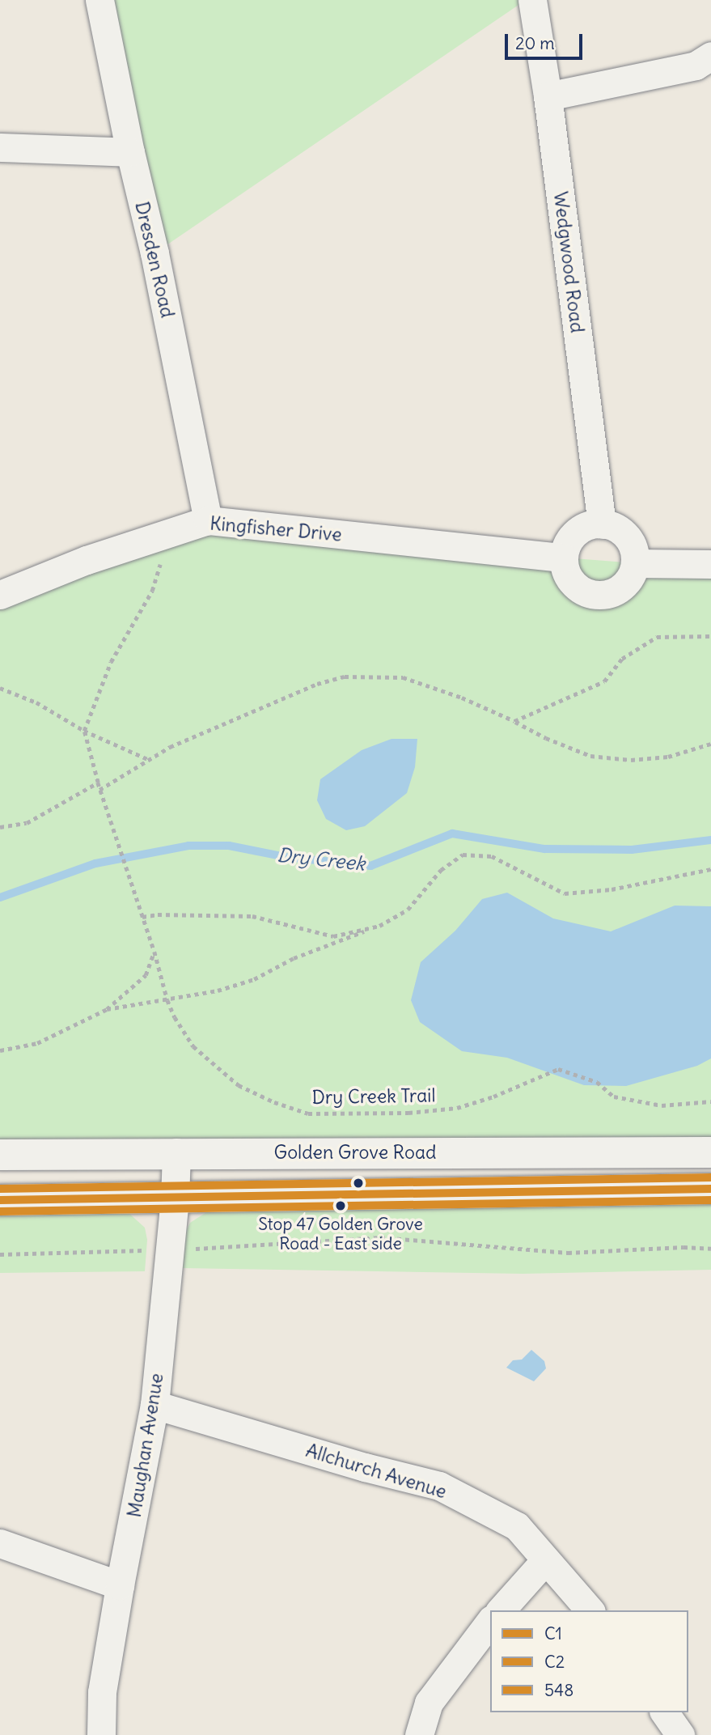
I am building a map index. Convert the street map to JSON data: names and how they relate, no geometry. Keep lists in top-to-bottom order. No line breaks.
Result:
{"streets":{"main road":["Golden Grove Road"],"street":["Dresden Road","Wedgwood Road","Kingfisher Drive","Maughan Avenue","Allchurch Avenue"],"path":["Dry Creek Trail"]},"crossings":[["Dresden Road","Kingfisher Drive"],["Wedgwood Road","Kingfisher Drive"],["Golden Grove Road","Maughan Avenue"],["Maughan Avenue","Allchurch Avenue"]],"water":["Dry Creek"],"places":["Stop 47 Golden Grove Road - East side"],"lines":["transit line 548","transit line C1","transit line C2"],"legend":["C1","C2","548"],"scale_bar":"20 m"}
